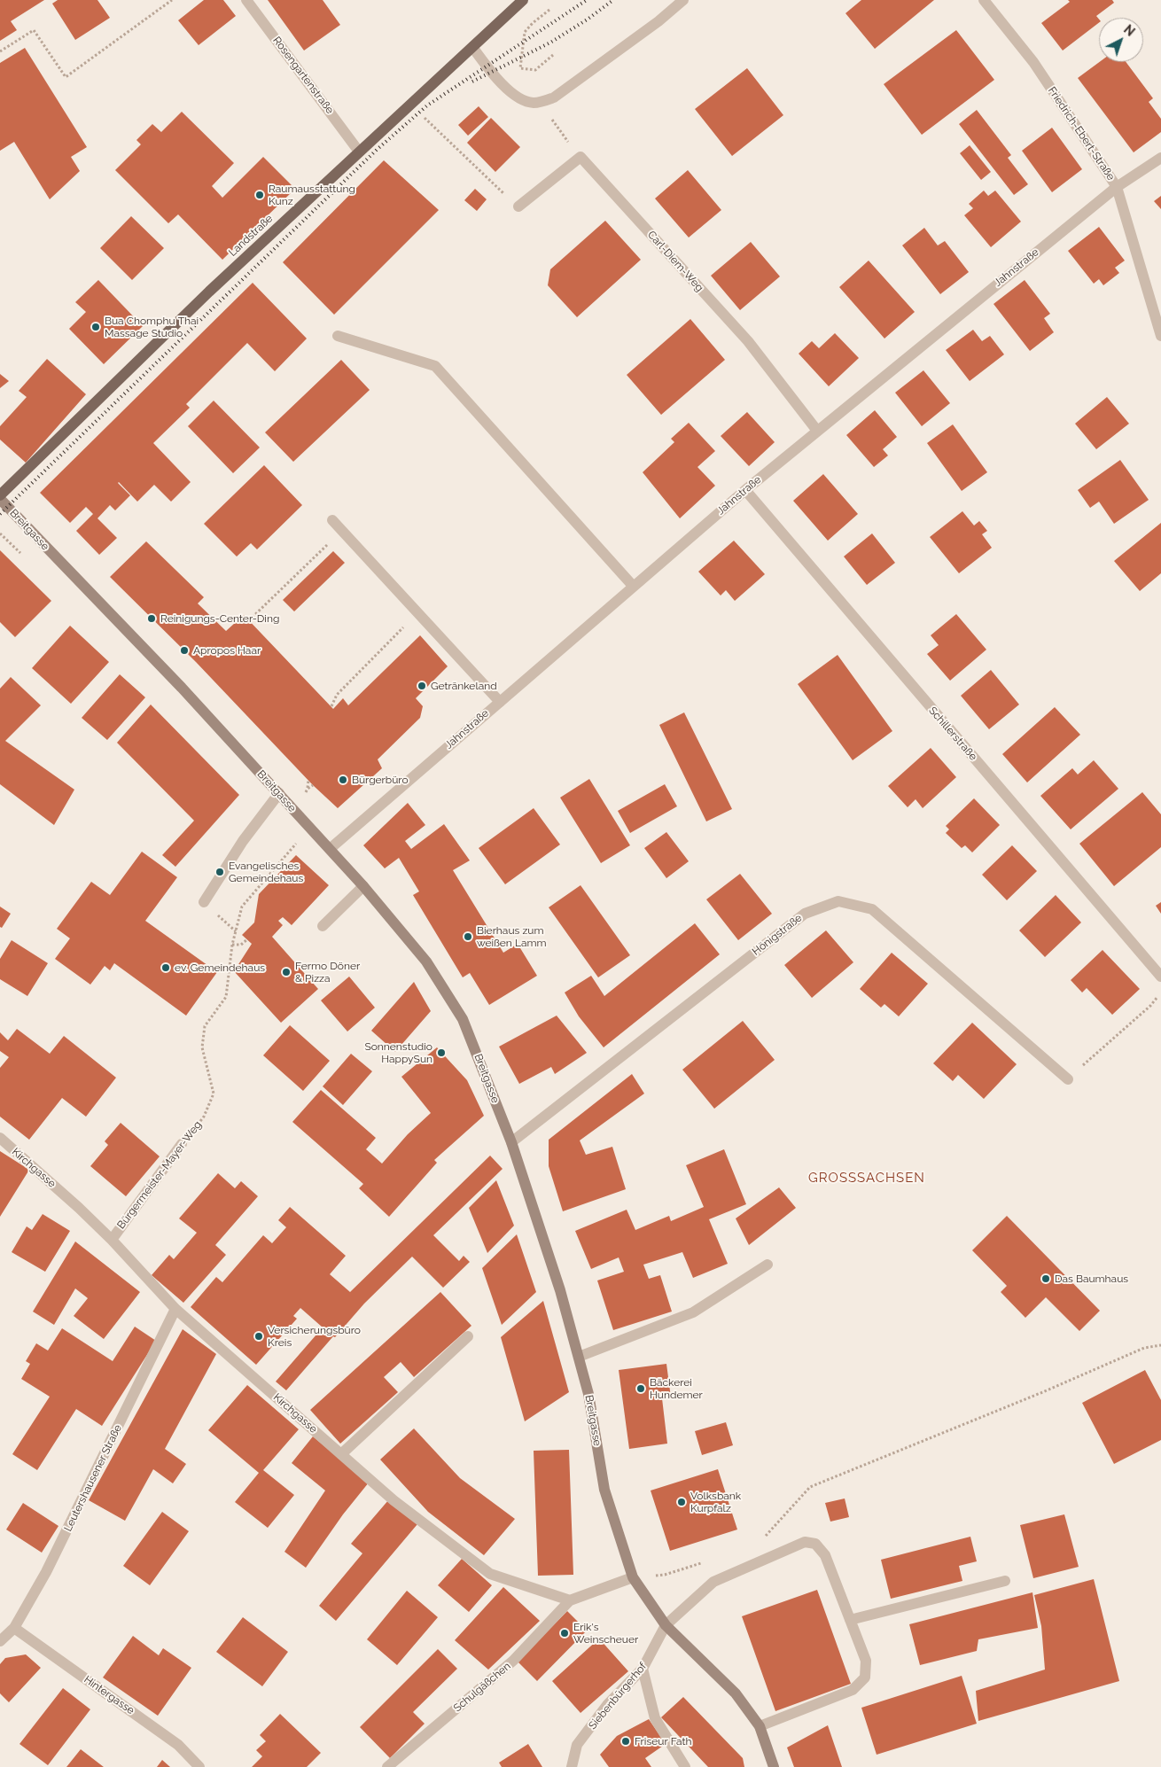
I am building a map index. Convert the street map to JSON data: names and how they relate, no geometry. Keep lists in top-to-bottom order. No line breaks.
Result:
{"streets":{"main road":["Landstraße","Breitgasse"],"street":["Rosengartenstraße","Friedrich-Ebert-Straße","Carl-Diem-Weg","Jahnstraße","Schillerstraße","Hönigstraße","Kirchgasse","Bürgermeister-Mayer-Weg","Leutershausener Straße","Schulgäßchen","Hintergasse","Siebenbürgerhof"]},"crossings":[["Rosengartenstraße","Landstraße"],["Friedrich-Ebert-Straße","Jahnstraße"],["Carl-Diem-Weg","Jahnstraße"],["Jahnstraße","Breitgasse"],["Jahnstraße","Schillerstraße"],["Breitgasse","Hönigstraße"],["Breitgasse","Bürgermeister-Mayer-Weg"],["Breitgasse","Siebenbürgerhof"],["Kirchgasse","Bürgermeister-Mayer-Weg"],["Kirchgasse","Leutershausener Straße"],["Kirchgasse","Schulgäßchen"],["Leutershausener Straße","Hintergasse"]],"districts":["GROSSSACHSEN"],"places":["Raumausstattung Kunz","Bua Chomphu Thai Massage Studio","Reinigungs-Center-Ding","Apropos Haar","Getränkeland","Bürgerbüro","Evangelisches Gemeindehaus","Bierhaus zum weißen Lamm","ev. Gemeindehaus","Fermo Döner & Pizza","Sonnenstudio HappySun","Das Baumhaus","Versicherungsbüro Kreis","Bäckerei Hundemer","Volksbank Kurpfalz","Erik's Weinscheuer","Friseur Fath"],"north":"top right"}
